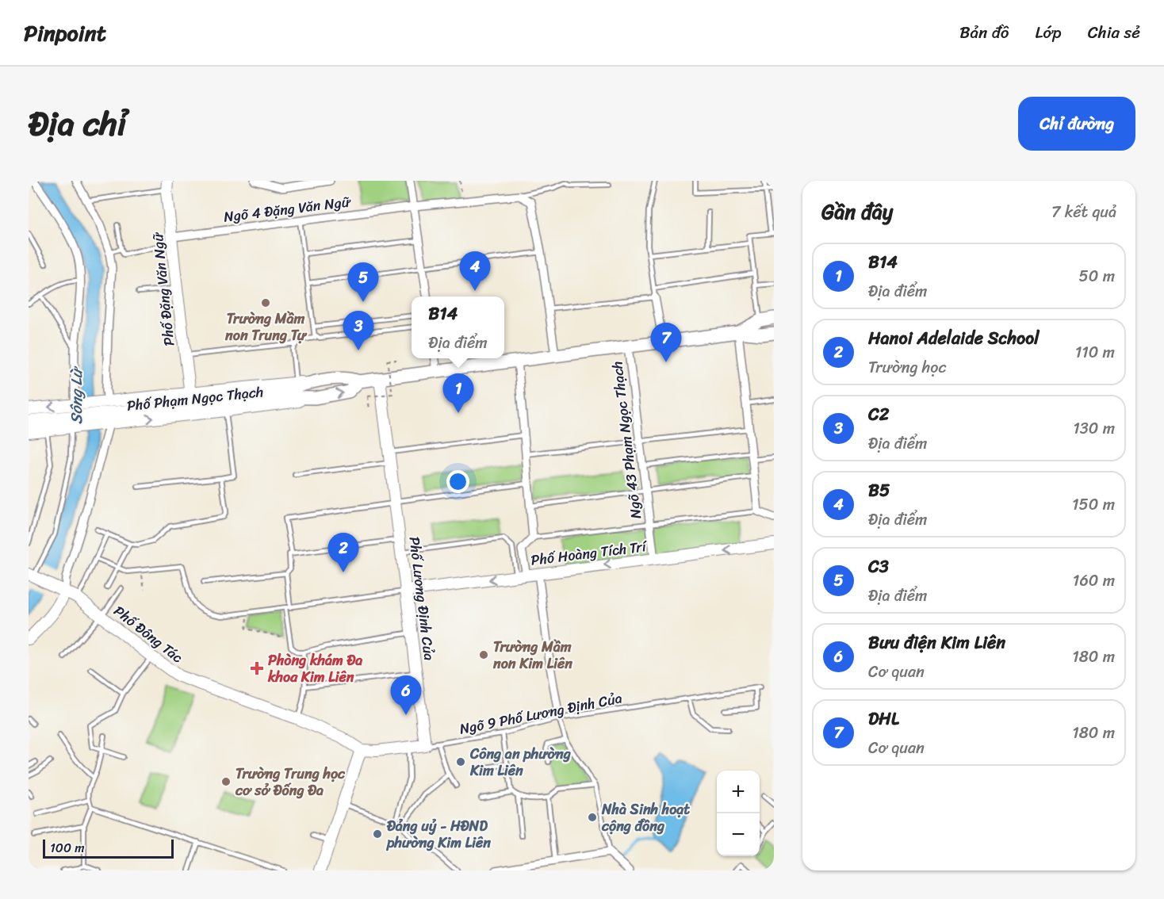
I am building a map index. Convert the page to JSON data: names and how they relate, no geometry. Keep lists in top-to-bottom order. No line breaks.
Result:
{"streets":{"main road":["Phố Phạm Ngọc Thạch"],"street":["Ngõ 4 Đặng Văn Ngữ","Phố Đặng Văn Ngữ","Ngõ 43 Phạm Ngọc Thạch","Phố Hoàng Tích Trí","Phố Lương Định Của","Phố Đông Tác"],"lane":["Ngõ 9 Phố Lương Định Của"]},"crossings":[["Ngõ 4 Đặng Văn Ngữ","Phố Đặng Văn Ngữ"],["Phố Đặng Văn Ngữ","Phố Phạm Ngọc Thạch"],["Phố Phạm Ngọc Thạch","Ngõ 43 Phạm Ngọc Thạch"],["Phố Phạm Ngọc Thạch","Phố Lương Định Của"],["Ngõ 43 Phạm Ngọc Thạch","Phố Hoàng Tích Trí"],["Phố Hoàng Tích Trí","Phố Lương Định Của"],["Phố Lương Định Của","Ngõ 9 Phố Lương Định Của"]],"one_way":["Phố Hoàng Tích Trí"],"water":["Sông Lừ"],"places":{"other":["Trường Mầm non Trung Tự","Trường Mầm non Kim Liên","Công an phường Kim Liên","Trường Trung học cơ sở Đống Đa","Nhà Sinh hoạt cộng đồng","Đảng uỷ - HĐND phường Kim Liên"],"health":["Phòng khám Đa khoa Kim Liên"]},"scale_bar":"100 m","page":{"header":"Pinpoint","nav":["Bản đồ","Lớp","Chia sẻ"],"title":"Địa chỉ","buttons":"Chỉ đường","heading":["Gần đây","7 kết quả"],"list":[{"mark":"1","name":"B14","note":"Địa điểm","value":"50 m"},{"mark":"2","name":"Hanoi Adelaide School","note":"Trường học","value":"110 m"},{"mark":"3","name":"C2","note":"Địa điểm","value":"130 m"},{"mark":"4","name":"B5","note":"Địa điểm","value":"150 m"},{"mark":"5","name":"C3","note":"Địa điểm","value":"160 m"},{"mark":"6","name":"Bưu điện Kim Liên","note":"Cơ quan","value":"180 m"},{"mark":"7","name":"DHL","note":"Cơ quan","value":"180 m"}],"pins":["4","5","3","7","1","2","6"],"popup":["B14","Địa điểm"],"map_buttons":["+","−"],"scale":"100 m"}}
